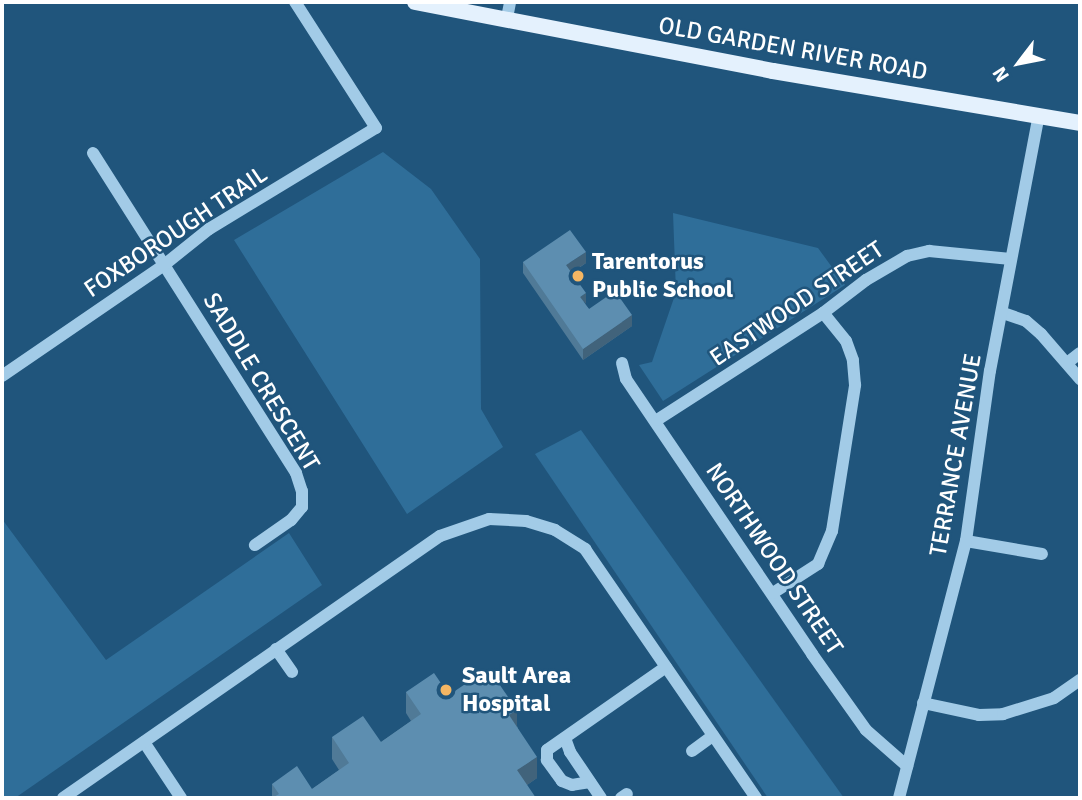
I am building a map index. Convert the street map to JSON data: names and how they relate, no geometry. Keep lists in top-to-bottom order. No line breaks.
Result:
{"streets":{"main road":["OLD GARDEN RIVER ROAD"],"street":["FOXBOROUGH TRAIL","EASTWOOD STREET","SADDLE CRESCENT","TERRANCE AVENUE","NORTHWOOD STREET"]},"crossings":[["OLD GARDEN RIVER ROAD","TERRANCE AVENUE"],["FOXBOROUGH TRAIL","SADDLE CRESCENT"],["EASTWOOD STREET","TERRANCE AVENUE"],["EASTWOOD STREET","NORTHWOOD STREET"],["TERRANCE AVENUE","NORTHWOOD STREET"]],"places":["Tarentorus Public School","Sault Area Hospital"],"north":"bottom left"}
